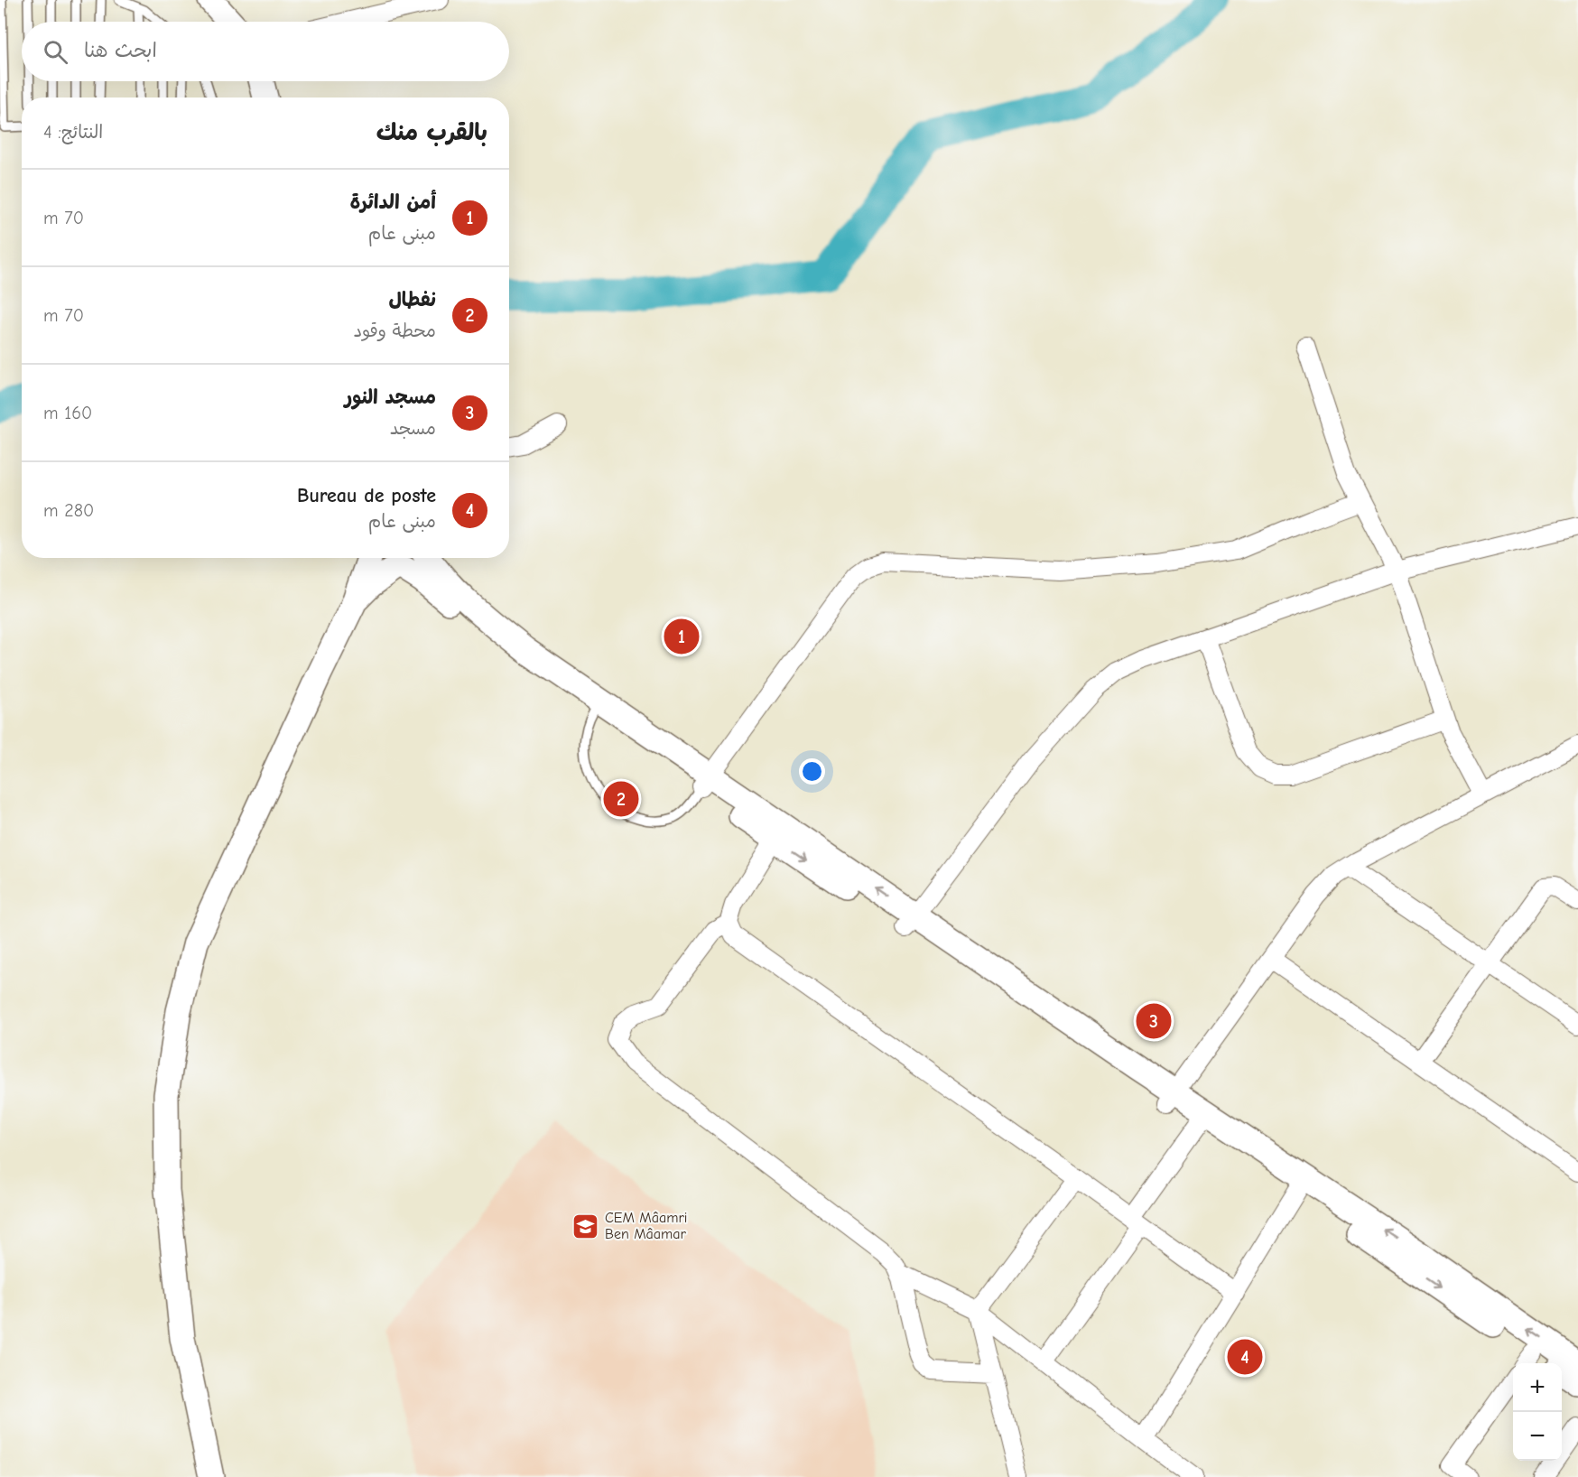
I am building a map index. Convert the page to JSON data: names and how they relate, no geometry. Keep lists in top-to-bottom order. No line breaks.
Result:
{"places":{"school or university":["CEM Mâamri Ben Mâamar"]},"page":{"search":"ابحث هنا","heading":["بالقرب منك","النتائج: 4"],"list":[{"mark":"1","name":"أمن الدائرة","note":"مبنى عام","value":"70 m"},{"mark":"2","name":"نفطال","note":"محطة وقود","value":"70 m"},{"mark":"3","name":"مسجد النور","note":"مسجد","value":"160 m"},{"mark":"4","name":"Bureau de poste","note":"مبنى عام","value":"280 m"}],"pins":["1","2","3","4"],"map_buttons":["+","−"]}}
